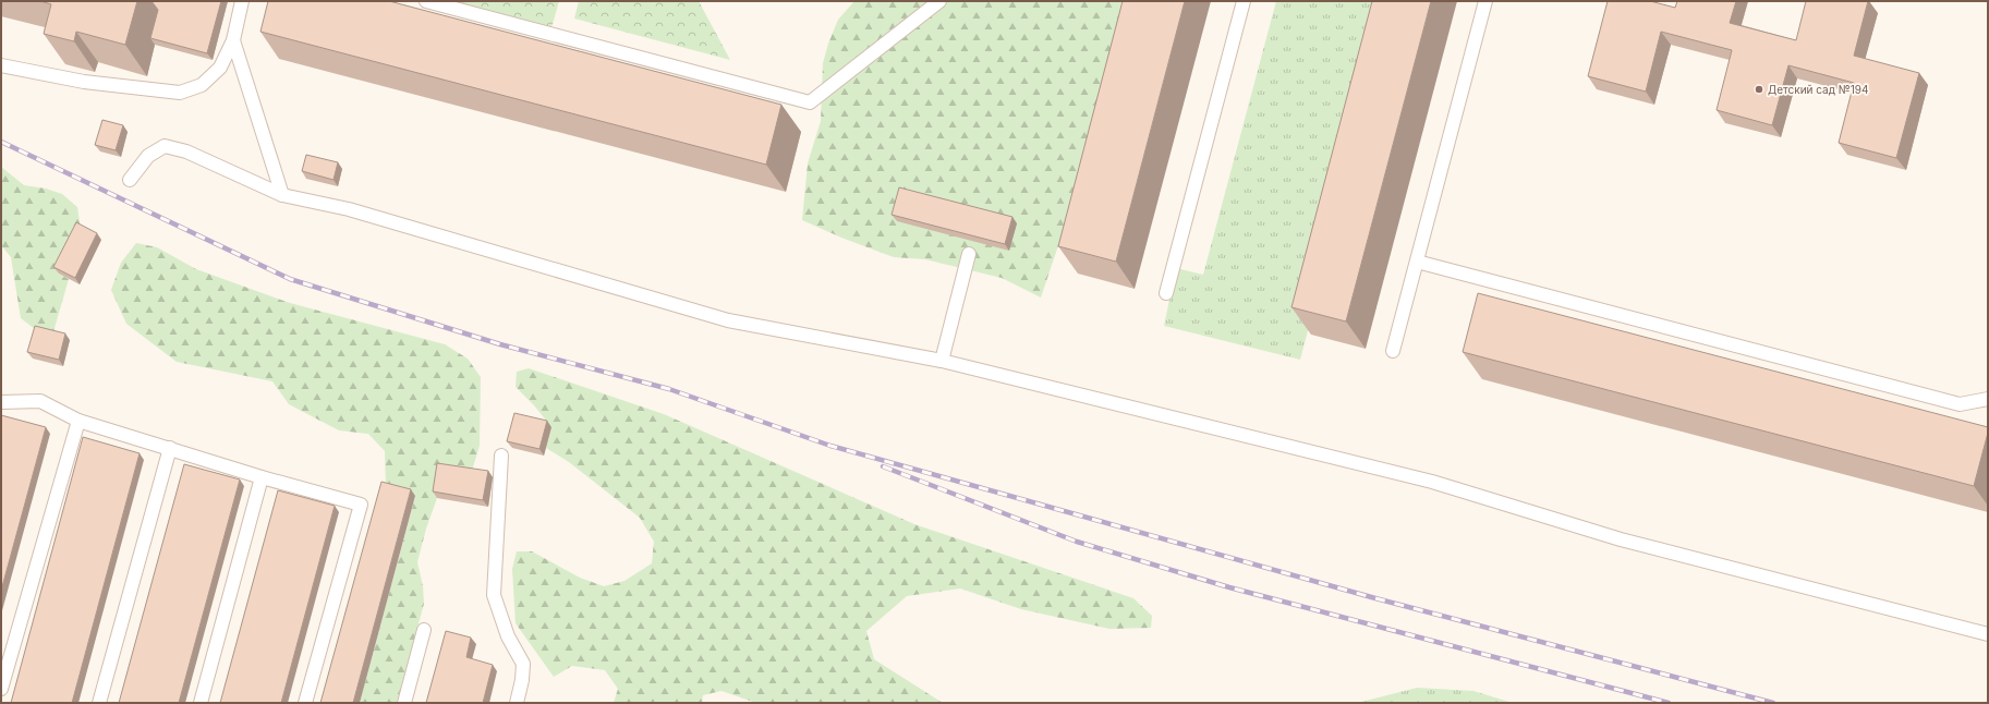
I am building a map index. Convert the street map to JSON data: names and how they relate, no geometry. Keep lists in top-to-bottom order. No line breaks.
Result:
{"places":["Детский сад №194"]}
